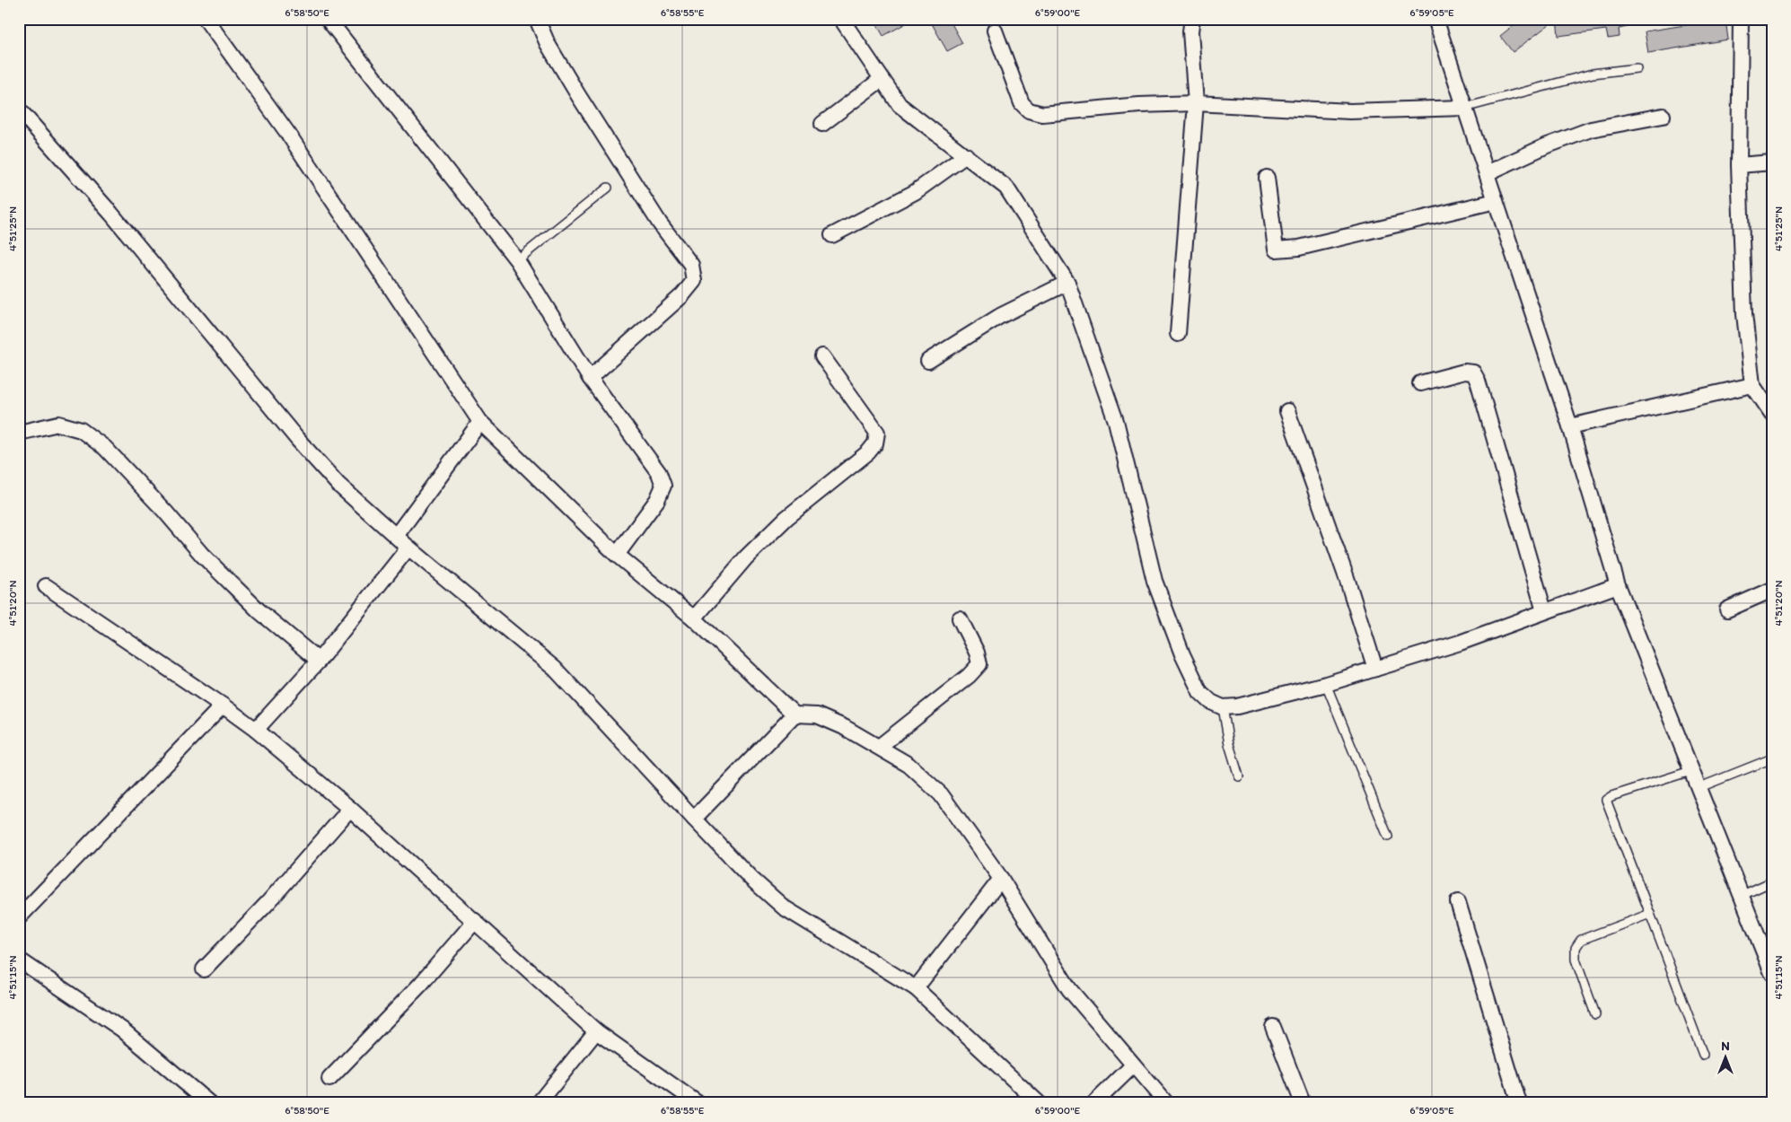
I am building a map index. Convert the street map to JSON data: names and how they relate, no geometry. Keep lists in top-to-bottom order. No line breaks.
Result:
{"north":"top","coordinates":["6°58'50\"E","6°58'55\"E","6°59'00\"E","6°59'05\"E","4°51'25\"N","4°51'20\"N","4°51'15\"N"]}
